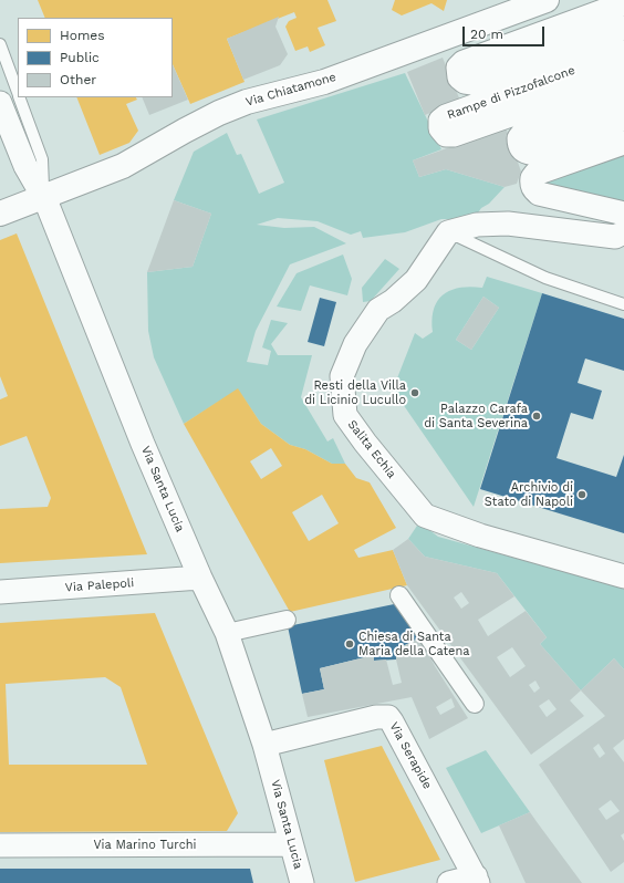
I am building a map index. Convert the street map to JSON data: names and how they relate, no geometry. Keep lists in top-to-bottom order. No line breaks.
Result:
{"streets":{"street":["Via Chiatamone","Rampe di Pizzofalcone","Salita Echia","Via Santa Lucia","Via Palepoli","Via Serapide","Via Marino Turchi"]},"crossings":[["Via Chiatamone","Via Santa Lucia"],["Via Santa Lucia","Via Palepoli"],["Via Santa Lucia","Via Serapide"],["Via Santa Lucia","Via Marino Turchi"]],"places":["Resti della Villa di Licinio Lucullo","Palazzo Carafa di Santa Severina","Archivio di Stato di Napoli","Chiesa di Santa Maria della Catena"],"legend":["Homes","Public","Other"],"scale_bar":"20 m"}
